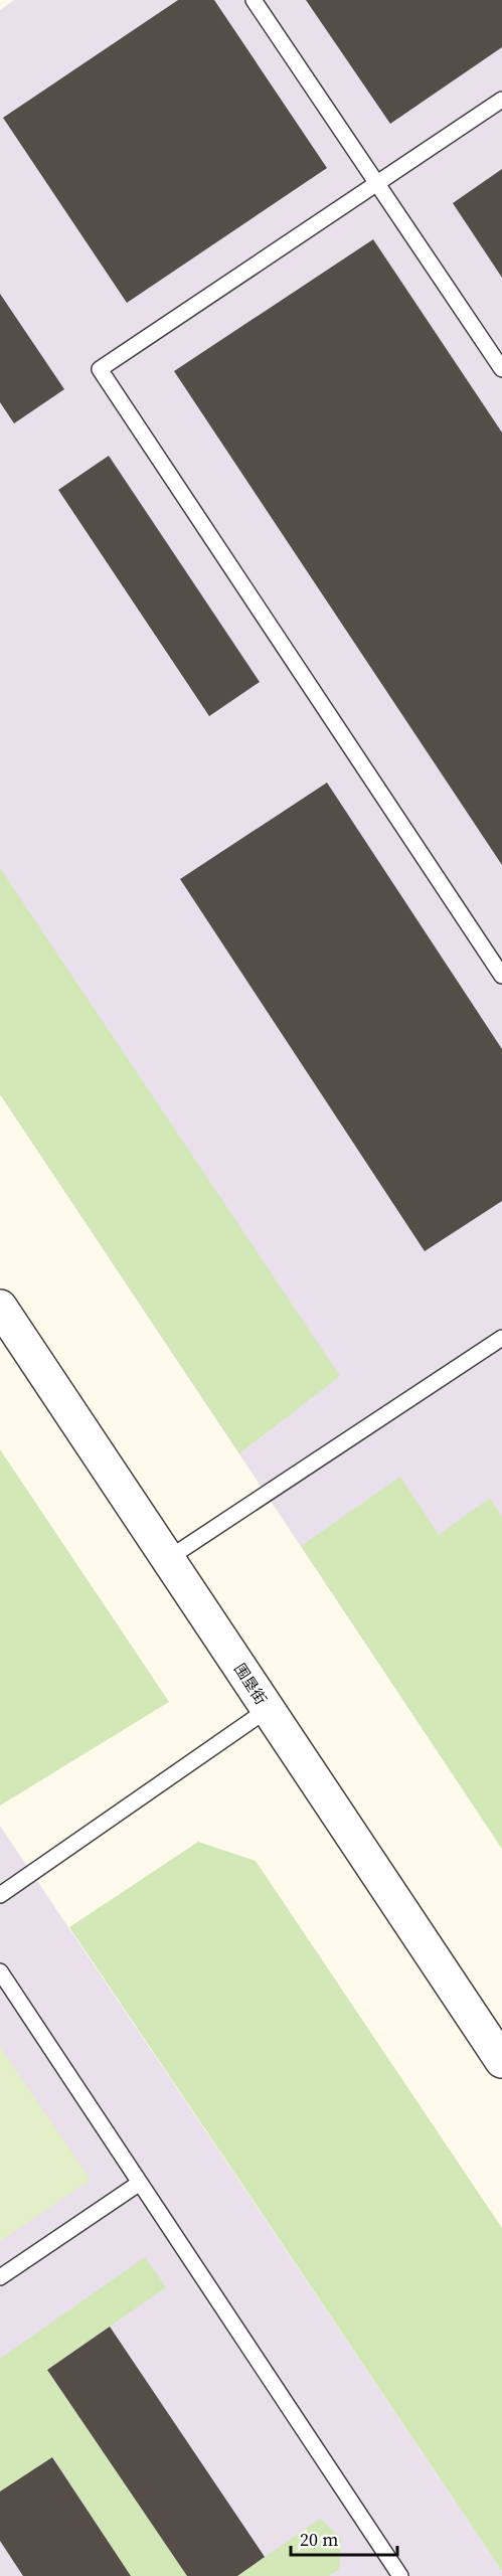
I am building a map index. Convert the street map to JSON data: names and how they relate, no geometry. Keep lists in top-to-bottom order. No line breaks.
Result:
{"streets":{"street":["围垦街"]},"scale_bar":"20 m"}
